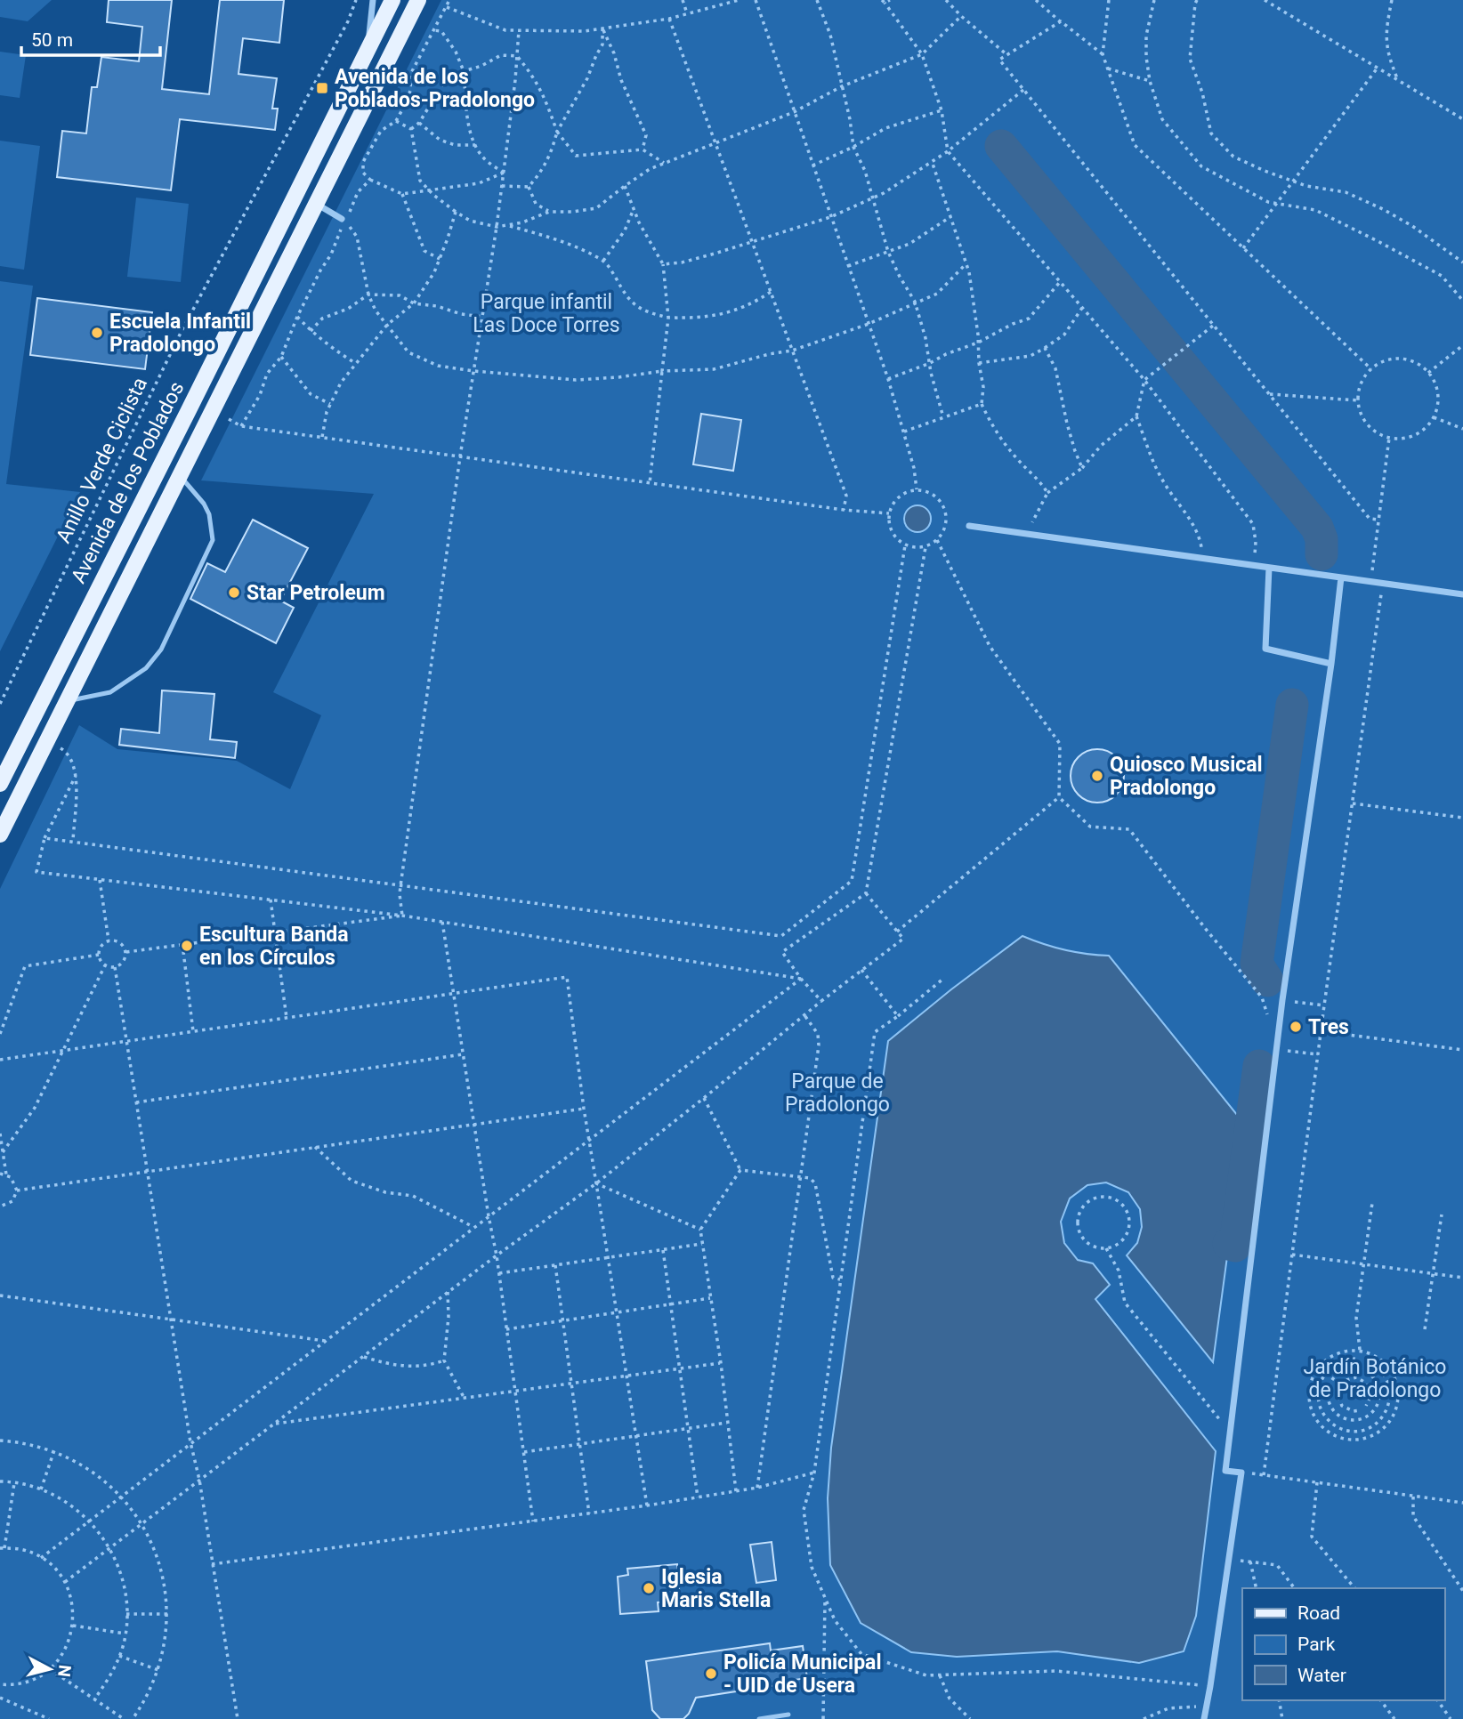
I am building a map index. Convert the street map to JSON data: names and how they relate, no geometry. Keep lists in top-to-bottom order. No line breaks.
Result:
{"streets":{"main road":["Avenida de los Poblados"],"path":["Anillo Verde Ciclista"]},"parks":["Parque infantil Las Doce Torres","Parque de Pradolongo","Jardín Botánico de Pradolongo"],"places":{"transit":["Avenida de los Poblados-Pradolongo"],"other":["Escuela Infantil Pradolongo","Star Petroleum","Quiosco Musical Pradolongo","Escultura Banda en los Círculos","Tres","Iglesia Maris Stella","Policía Municipal - UID de Usera"]},"legend":["Road","Park","Water"],"scale_bar":"50 m","north":"right"}
